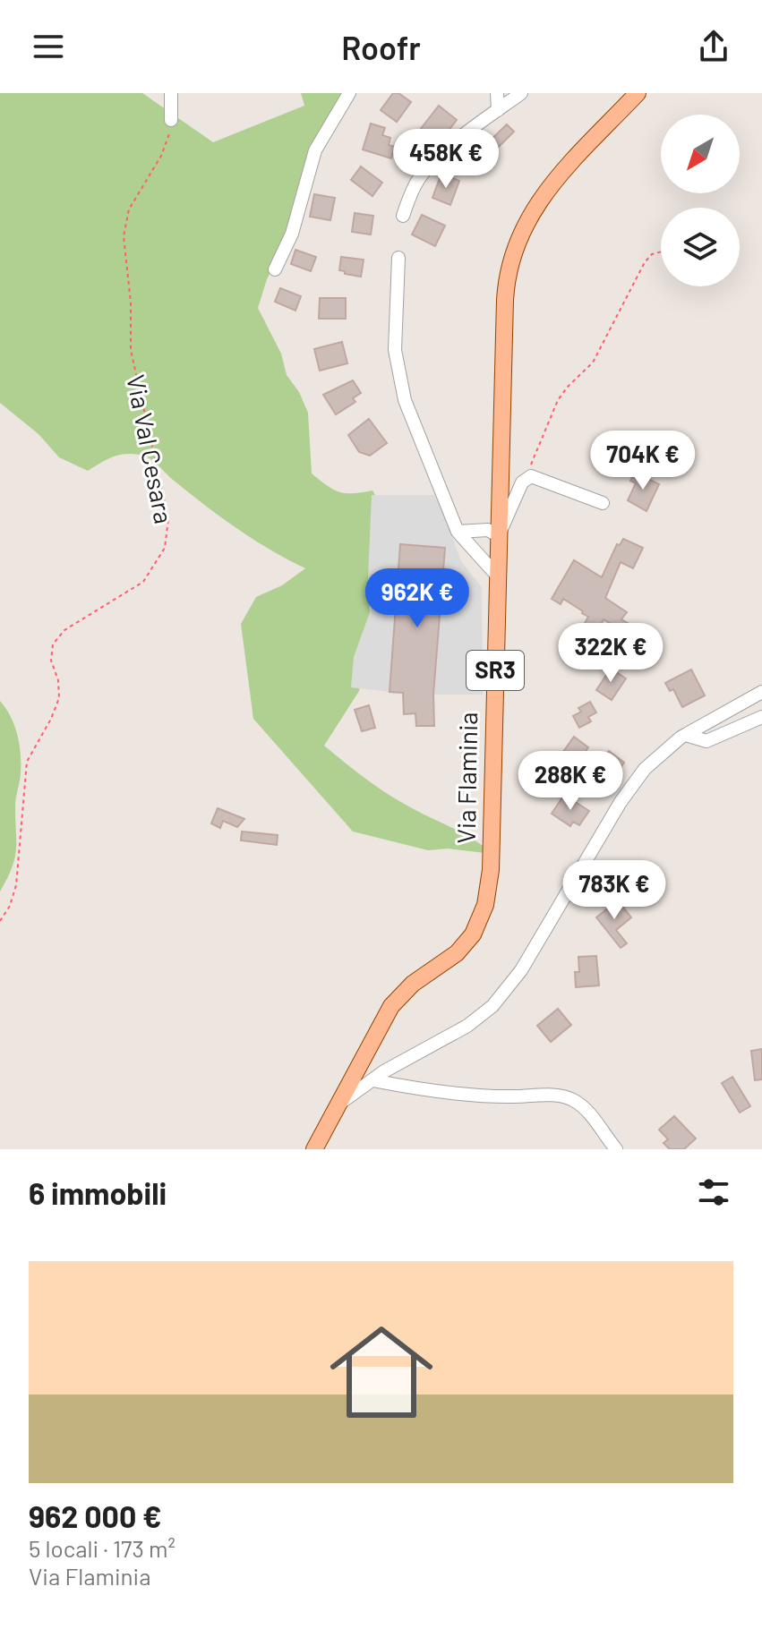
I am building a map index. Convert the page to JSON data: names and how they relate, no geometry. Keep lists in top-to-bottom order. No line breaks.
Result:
{"streets":{"main road":["SR3","Via Flaminia"],"path":["Via Val Cesara"]},"north":"bottom left","page":{"header":"Roofr","price":["458K €","704K €","962K €","322K €","288K €","783K €"],"heading":"6 immobili","list":[{"name":"962 000 €","note":"5 locali · 173 m² · Via Flaminia"}]}}
